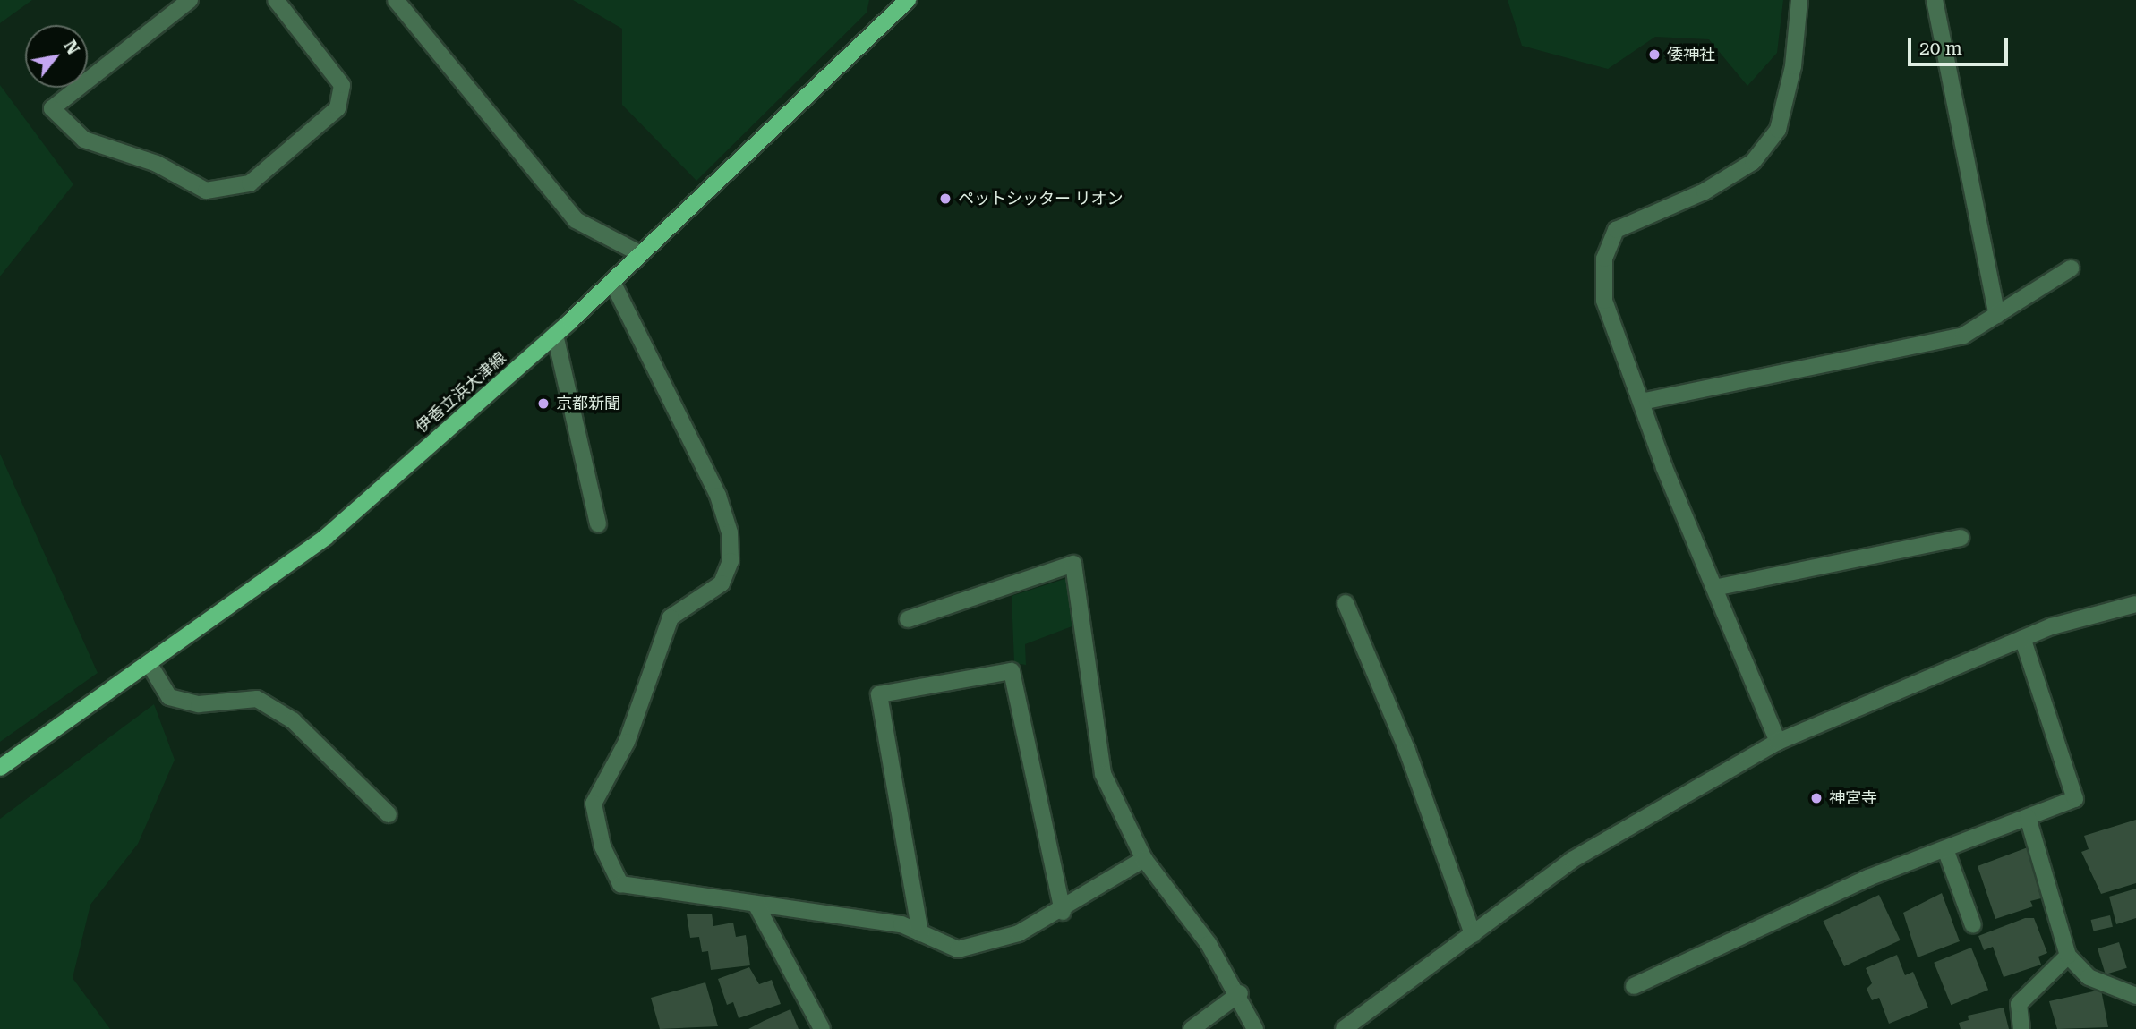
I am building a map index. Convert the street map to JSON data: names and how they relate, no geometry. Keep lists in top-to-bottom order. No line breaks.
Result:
{"streets":{"main road":["伊香立浜大津線"]},"places":["倭神社","ペットシッター リオン","京都新聞","神宮寺"],"scale_bar":"20 m","north":"top right"}
